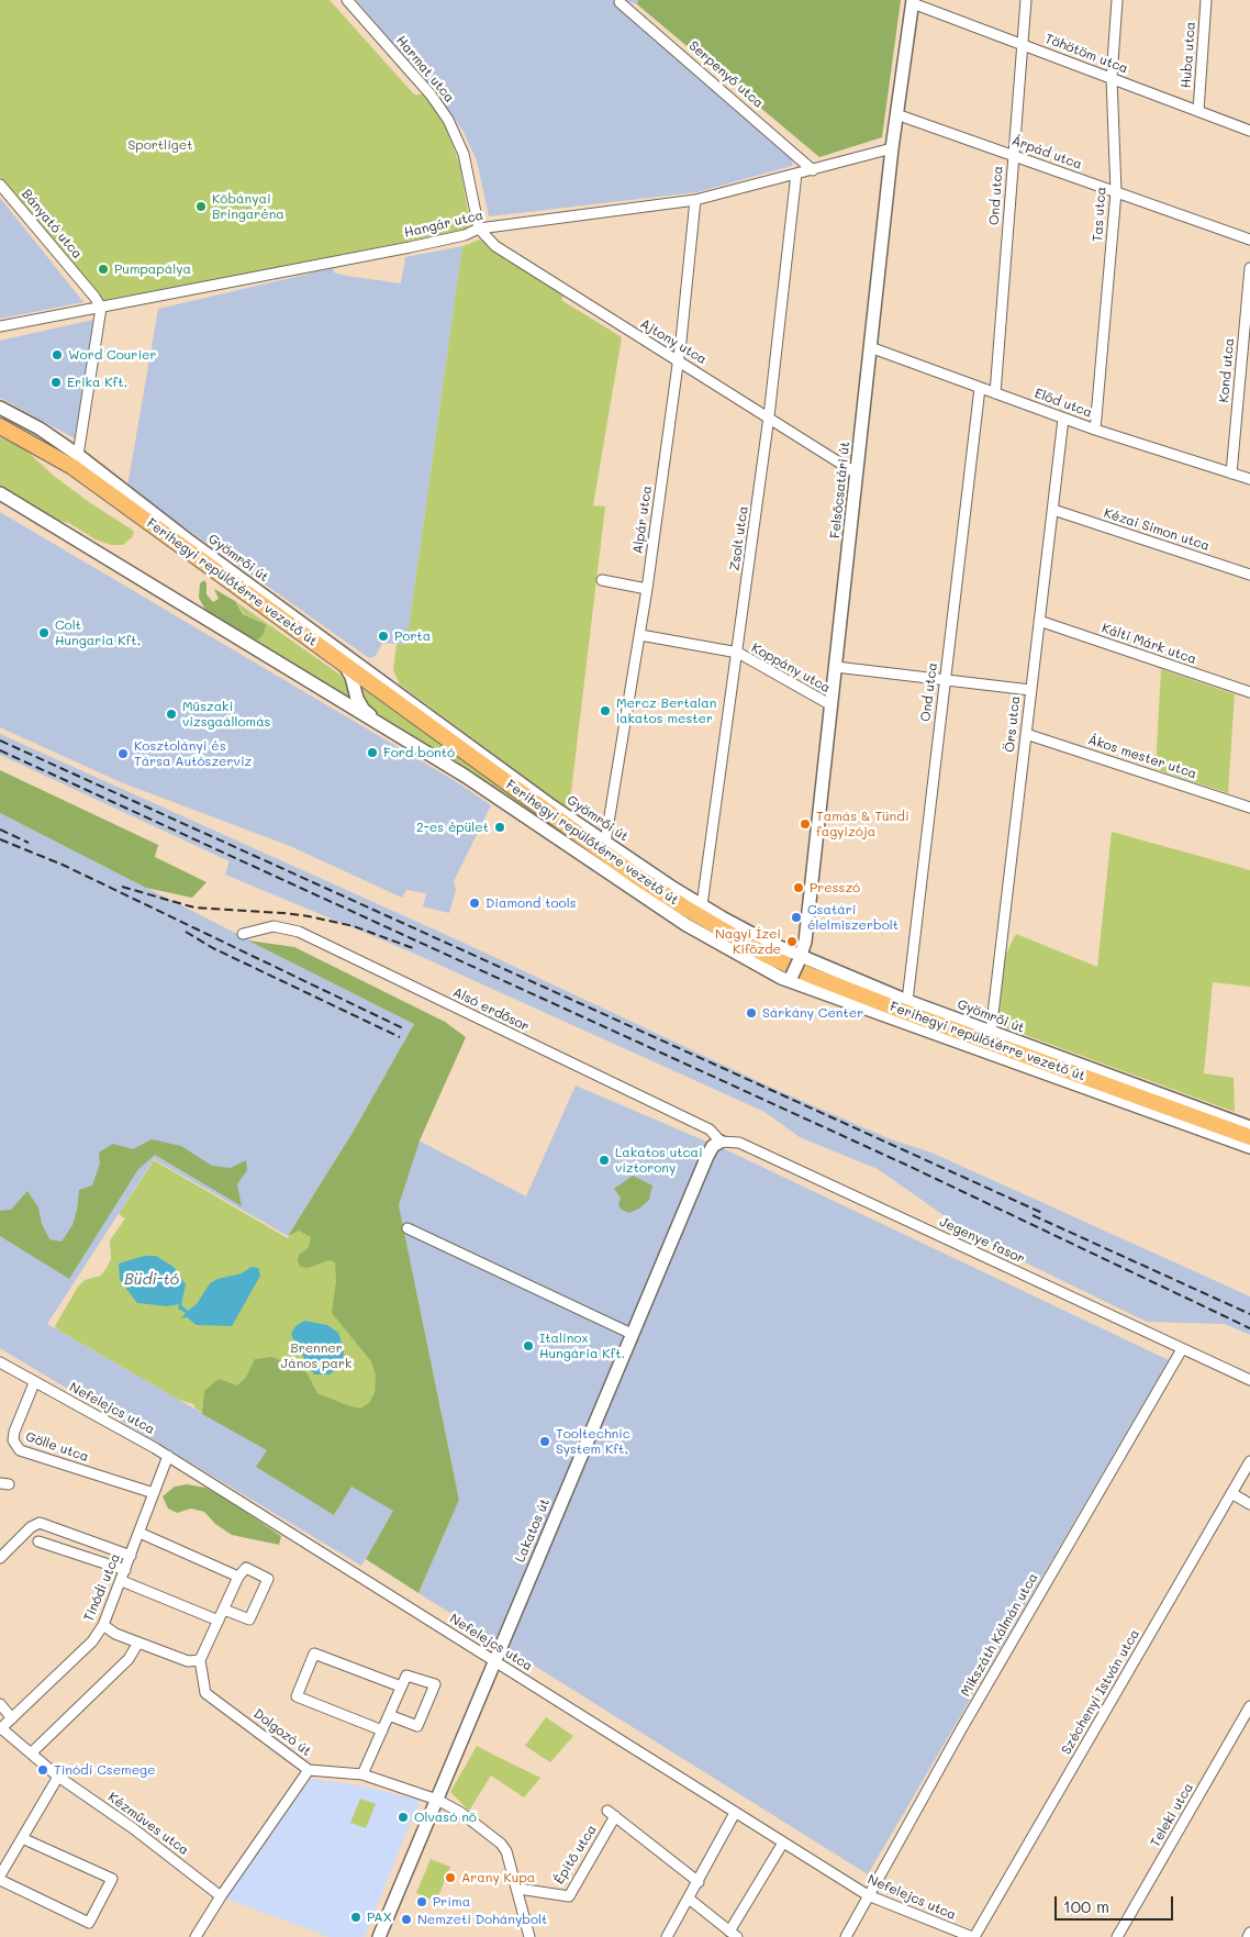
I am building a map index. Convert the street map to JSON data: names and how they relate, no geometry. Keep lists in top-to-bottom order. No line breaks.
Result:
{"streets":{"main road":["Ferihegyi repülőtérre vezető út"],"street":["Töhötöm utca","Huba utca","Harmat utca","Serpenyő utca","Árpád utca","Ond utca","Tas utca","Bányató utca","Hangár utca","Ajtony utca","Kond utca","Előd utca","Felsőcsatári út","Alpár utca","Kézai Simon utca","Zsolt utca","Gyömrői út","Kálti Márk utca","Koppány utca","Örs utca","Ákos mester utca","Alsó erdősor","Jegenye fasor","Nefelejcs utca","Gölle utca","Lakatos út","Tinódi utca","Mikszáth Kálmán utca","Széchenyi István utca","Dolgozó út","Teleki utca","Kézműves utca","Építő utca"]},"crossings":[["Töhötöm utca","Huba utca"],["Töhötöm utca","Ond utca"],["Töhötöm utca","Tas utca"],["Töhötöm utca","Felsőcsatári út"],["Harmat utca","Hangár utca"],["Harmat utca","Ajtony utca"],["Serpenyő utca","Hangár utca"],["Árpád utca","Ond utca"],["Árpád utca","Tas utca"],["Árpád utca","Felsőcsatári út"],["Ond utca","Előd utca"],["Ond utca","Gyömrői út"],["Tas utca","Előd utca"],["Bányató utca","Hangár utca"],["Hangár utca","Ajtony utca"],["Hangár utca","Felsőcsatári út"],["Hangár utca","Alpár utca"],["Hangár utca","Zsolt utca"],["Ajtony utca","Felsőcsatári út"],["Ajtony utca","Alpár utca"],["Ajtony utca","Zsolt utca"],["Kond utca","Előd utca"],["Előd utca","Felsőcsatári út"],["Előd utca","Örs utca"],["Felsőcsatári út","Gyömrői út"],["Felsőcsatári út","Koppány utca"],["Alpár utca","Gyömrői út"],["Alpár utca","Koppány utca"],["Kézai Simon utca","Örs utca"],["Zsolt utca","Gyömrői út"],["Zsolt utca","Koppány utca"],["Gyömrői út","Örs utca"],["Kálti Márk utca","Örs utca"],["Örs utca","Ákos mester utca"],["Alsó erdősor","Jegenye fasor"],["Alsó erdősor","Lakatos út"],["Jegenye fasor","Lakatos út"],["Jegenye fasor","Mikszáth Kálmán utca"],["Nefelejcs utca","Gölle utca"],["Nefelejcs utca","Lakatos út"],["Nefelejcs utca","Tinódi utca"],["Nefelejcs utca","Mikszáth Kálmán utca"],["Nefelejcs utca","Széchenyi István utca"],["Gölle utca","Tinódi utca"],["Lakatos út","Dolgozó út"],["Tinódi utca","Kézműves utca"],["Dolgozó út","Építő utca"]],"water":["Büdi-tó"],"parks":["Sportliget","Brenner János park"],"places":["Kőbányai Bringaréna","Pumpapálya","Word Courier","Erika Kft.","Colt Hungaria Kft.","Porta","Mercz Bertalan lakatos mester","Műszaki vizsgaállomás","Ford bontó","Kosztolányi és Társa Autószerviz","Tamás & Tündi fagyizója","2-es épület","Presszó","Diamond tools","Csatári élelmiszerbolt","Nagyi Ízei Kifőzde","Sárkány Center","Lakatos utcai víztorony","Italinox Hungária Kft.","Tooltechnic System Kft.","Tinódi Csemege","Olvasó nő","Arany Kupa","Príma","PAX","Nemzeti Dohánybolt"],"scale_bar":"100 m"}
